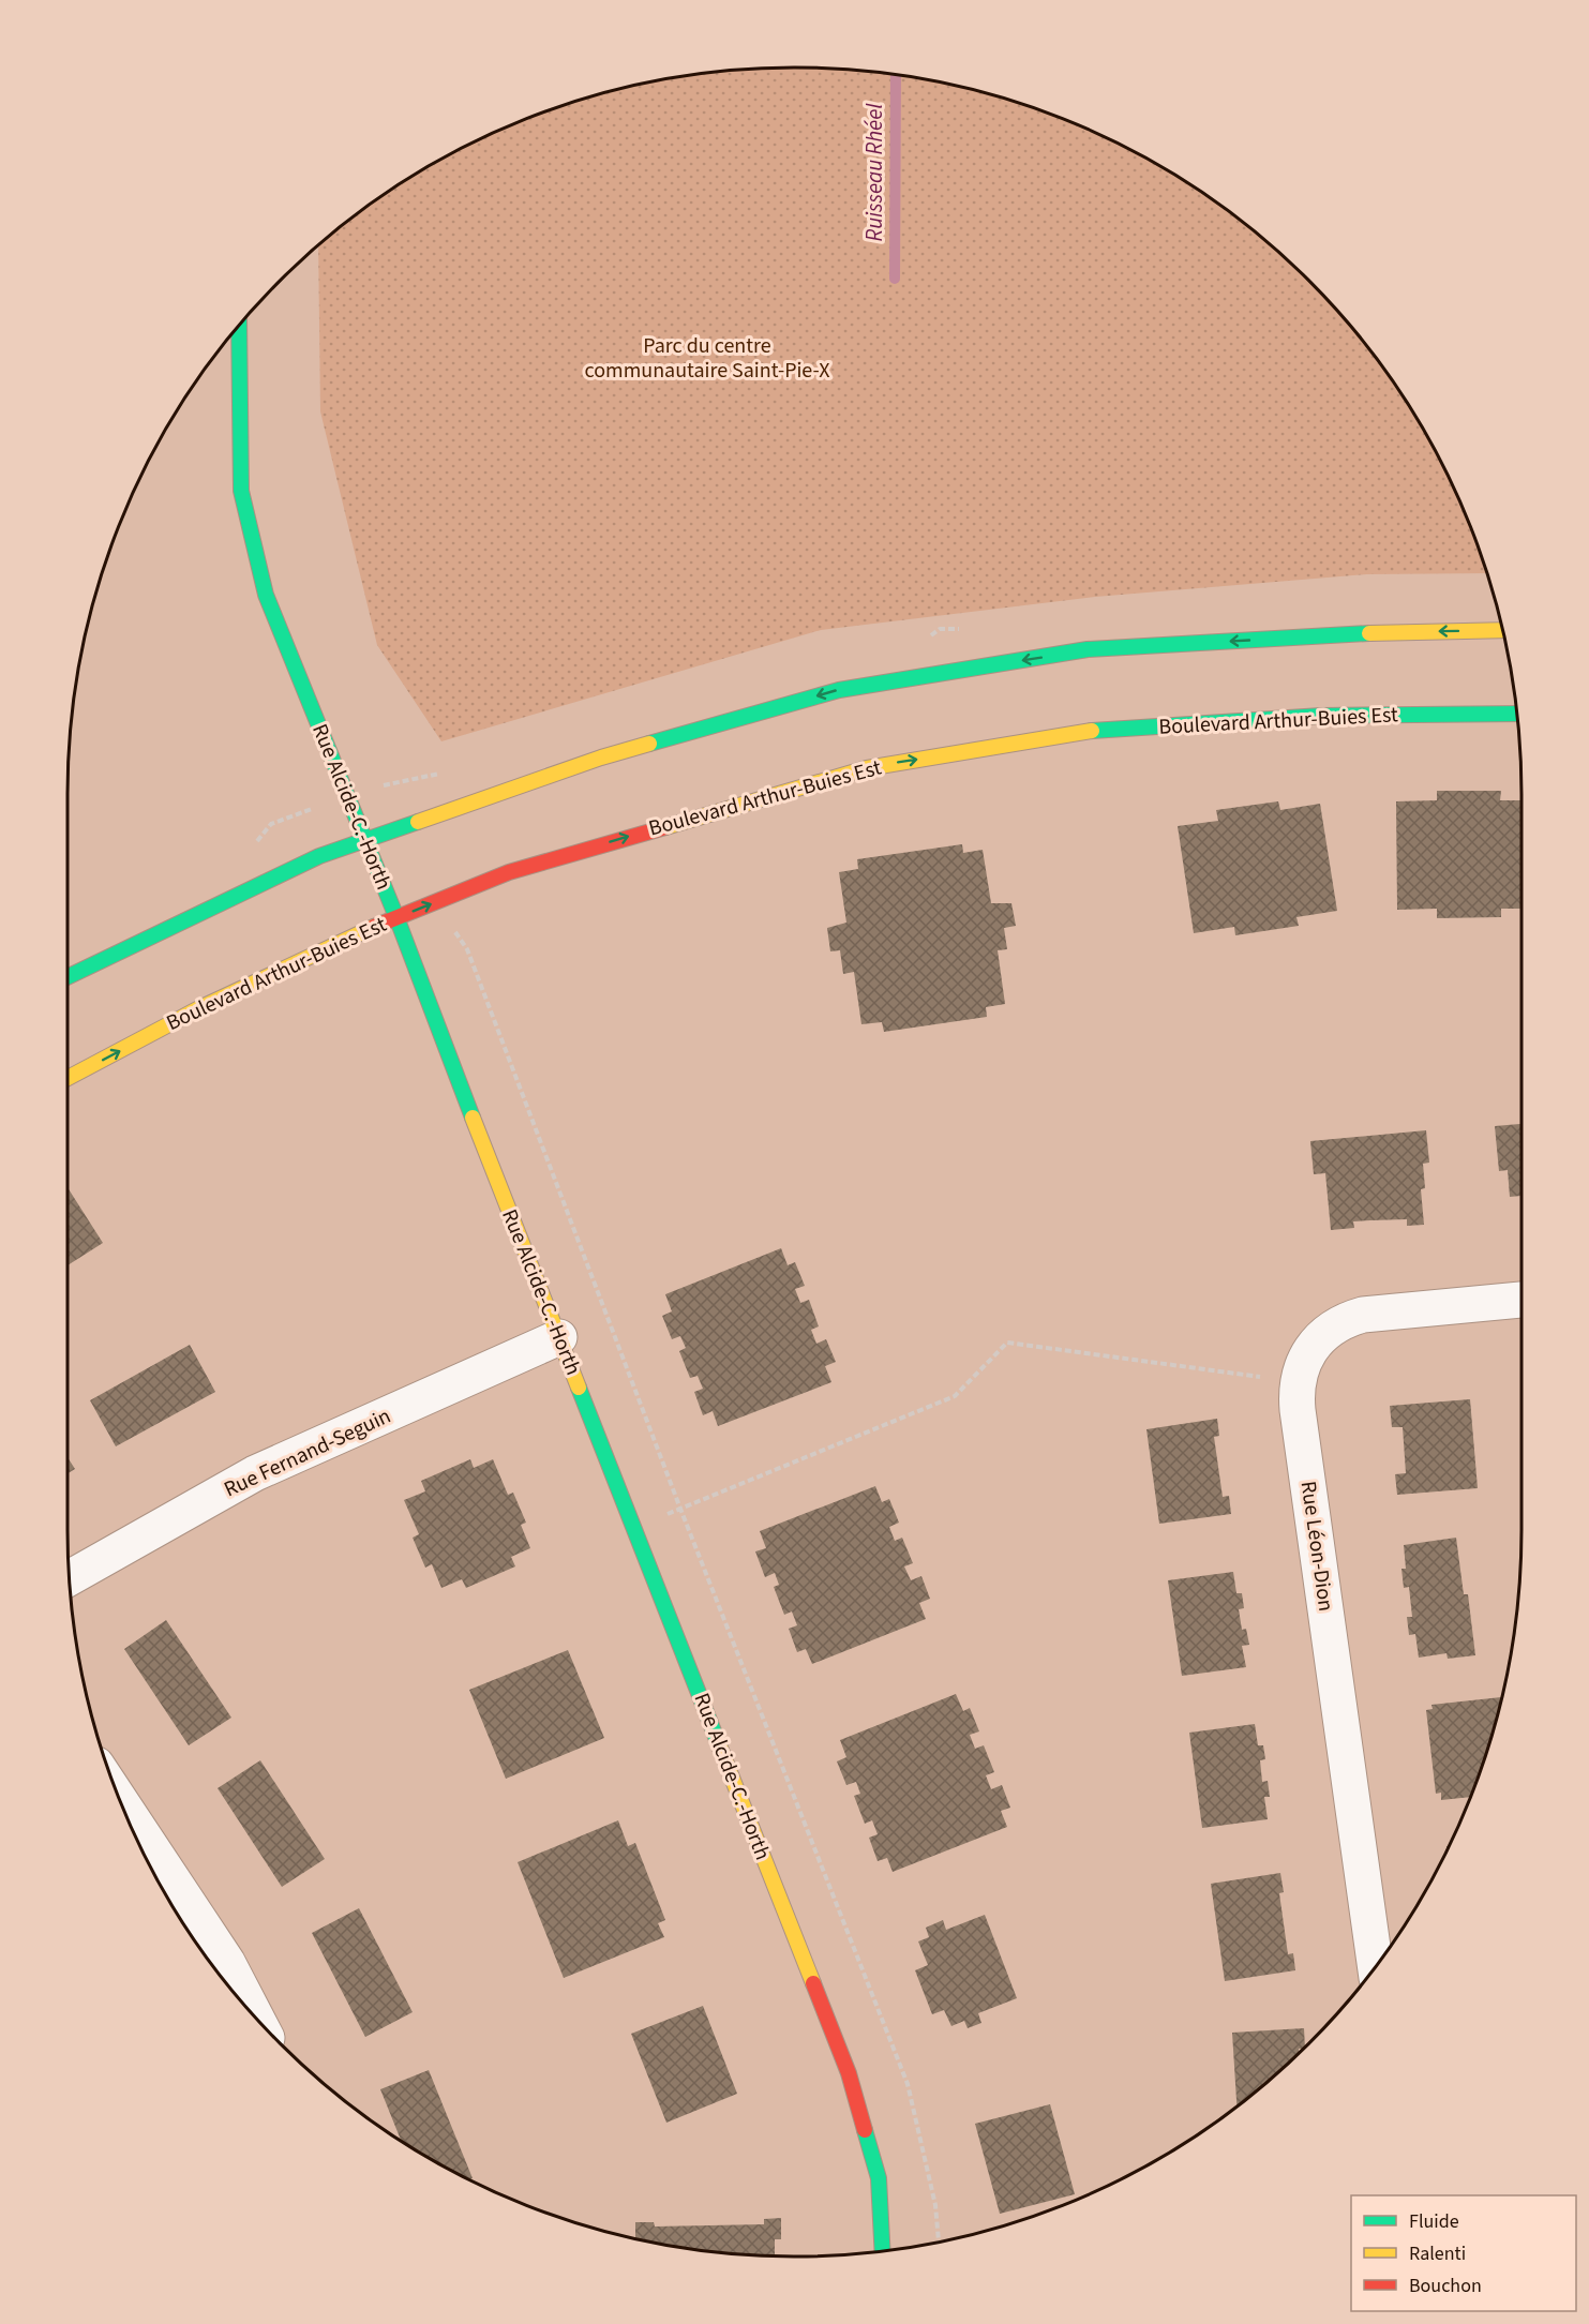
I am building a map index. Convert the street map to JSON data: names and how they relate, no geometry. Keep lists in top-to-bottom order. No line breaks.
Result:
{"streets":{"street":["Boulevard Arthur-Buies Est","Rue Alcide-C.-Horth","Rue Fernand-Seguin","Rue Léon-Dion"]},"crossings":[["Boulevard Arthur-Buies Est","Rue Alcide-C.-Horth"],["Rue Alcide-C.-Horth","Rue Fernand-Seguin"]],"water":["Ruisseau Rhéel"],"parks":["Parc du centre communautaire Saint-Pie-X"],"legend":["Fluide","Ralenti","Bouchon"]}
